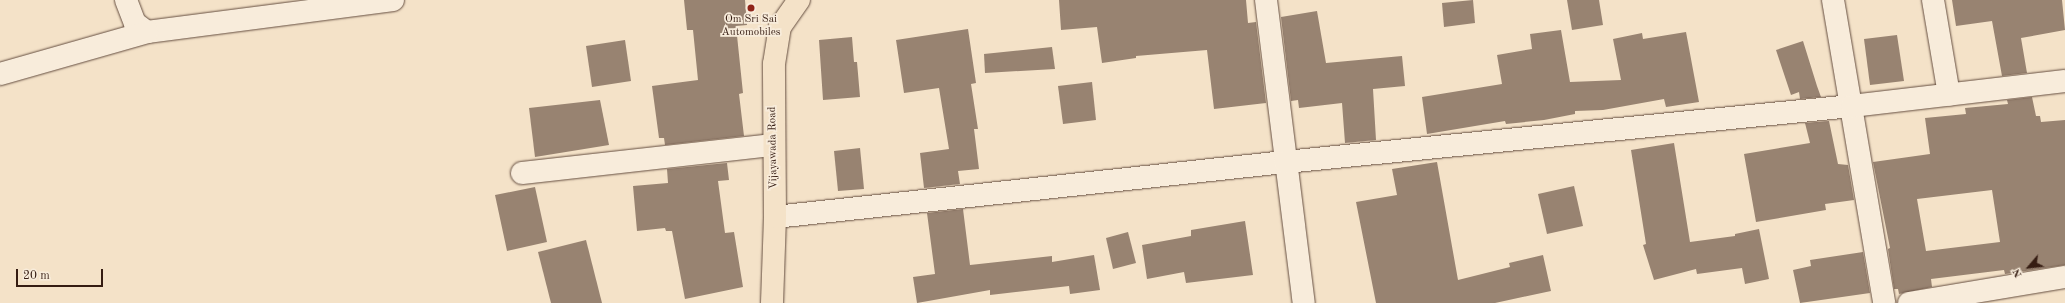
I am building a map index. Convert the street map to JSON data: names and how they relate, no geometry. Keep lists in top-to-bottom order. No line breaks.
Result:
{"streets":{"main road":["Vijayawada Road"]},"places":["Om Sri Sai Automobiles"],"scale_bar":"20 m","north":"bottom left"}
